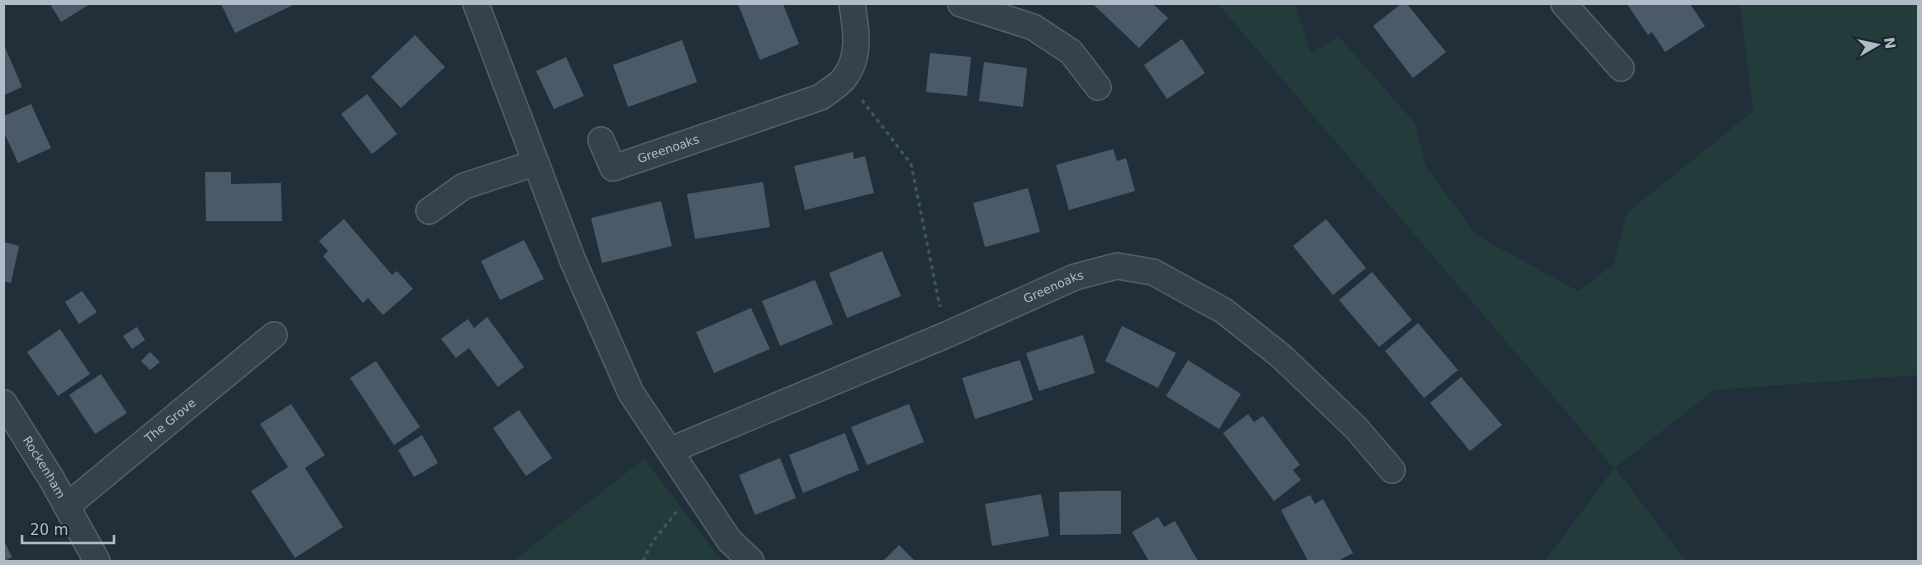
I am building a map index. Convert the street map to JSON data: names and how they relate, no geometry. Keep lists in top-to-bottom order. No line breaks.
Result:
{"streets":{"street":["Greenoaks","The Grove","Rockenham"]},"crossings":[["The Grove","Rockenham"]],"scale_bar":"20 m","north":"right"}
